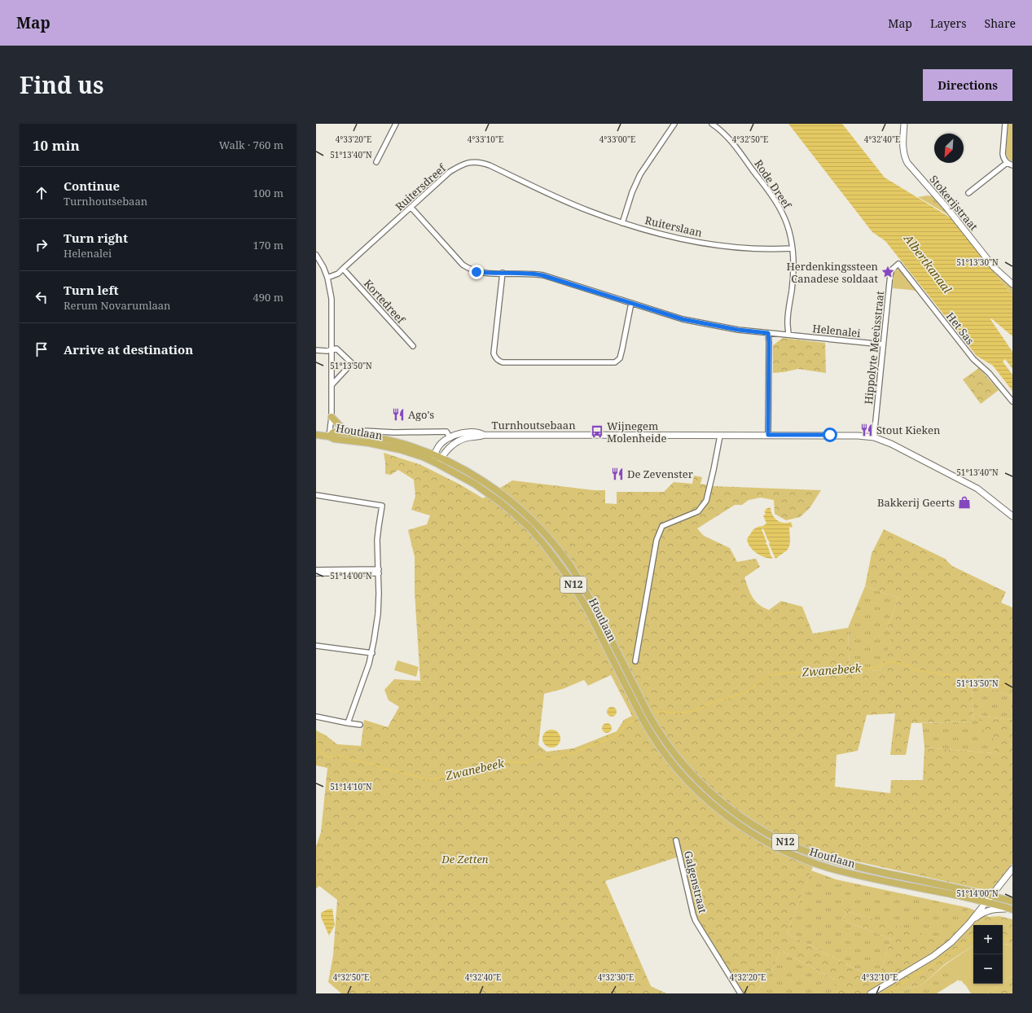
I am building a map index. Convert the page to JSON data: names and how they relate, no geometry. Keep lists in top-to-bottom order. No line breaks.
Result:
{"streets":{"main road":["Stokerijstraat","Turnhoutsebaan","Houtlaan","N12"],"street":["Rode Dreef","Ruitersdreef","Ruiterslaan","Kortedreef","Het Sas","Helenalei","Hippolyte Meeùsstraat","Galgenstraat"]},"crossings":[["Rode Dreef","Ruiterslaan"],["Rode Dreef","Helenalei"],["Ruitersdreef","Ruiterslaan"],["Ruitersdreef","Kortedreef"],["Ruitersdreef","Helenalei"],["Het Sas","Hippolyte Meeùsstraat"],["Helenalei","Hippolyte Meeùsstraat"],["Hippolyte Meeùsstraat","Turnhoutsebaan"],["Turnhoutsebaan","Houtlaan"]],"water":["Albertkanaal","Zwanebeek"],"parks":["De Zetten"],"places":{"place":["Herdenkingssteen Canadese soldaat"],"restaurant":["Ago's","Stout Kieken","De Zevenster"],"bus stop":["Wijnegem Molenheide"],"shop":["Bakkerij Geerts"]},"north":"bottom left","page":{"header":"Map","nav":["Map","Layers","Share"],"title":"Find us","buttons":"Directions","heading":["10 min","Walk · 760 m"],"list":[["Continue","Turnhoutsebaan","100 m"],["Turn right","Helenalei","170 m"],["Turn left","Rerum Novarumlaan","490 m"],"Arrive at destination"],"map_buttons":["+","−"]},"coordinates":["4°33'20\"E","4°33'10\"E","4°33'00\"E","4°32'40\"E","4°32'50\"E","51°13'40\"N","51°13'30\"N","51°13'50\"N","51°14'00\"N","51°14'10\"N","4°32'30\"E","4°32'20\"E","4°32'10\"E"]}
